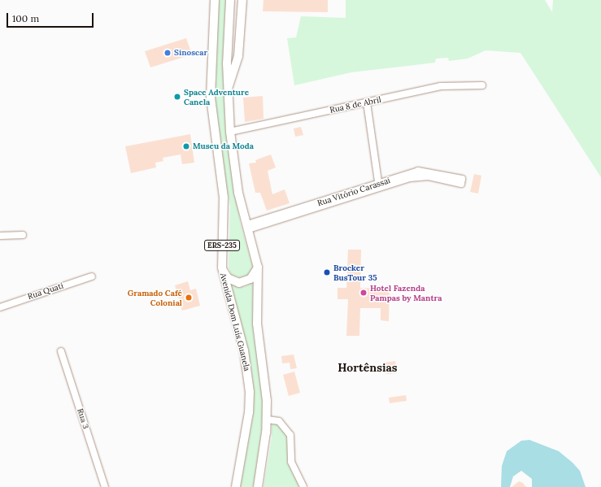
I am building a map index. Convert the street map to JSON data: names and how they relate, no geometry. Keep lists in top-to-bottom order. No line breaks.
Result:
{"streets":{"main road":["ERS-235","Avenida Dom Luís Guanela"],"street":["Rua 8 de Abril","Rua Vitório Carassai","Rua Quati","Rua 3"]},"crossings":[["Rua 8 de Abril","Avenida Dom Luís Guanela"],["Rua Vitório Carassai","Avenida Dom Luís Guanela"]],"districts":["Hortênsias"],"places":["Sinoscar","Space Adventure Canela","Museu da Moda","Brocker BusTour 35","Hotel Fazenda Pampas by Mantra","Gramado Café Colonial"],"scale_bar":"100 m"}
